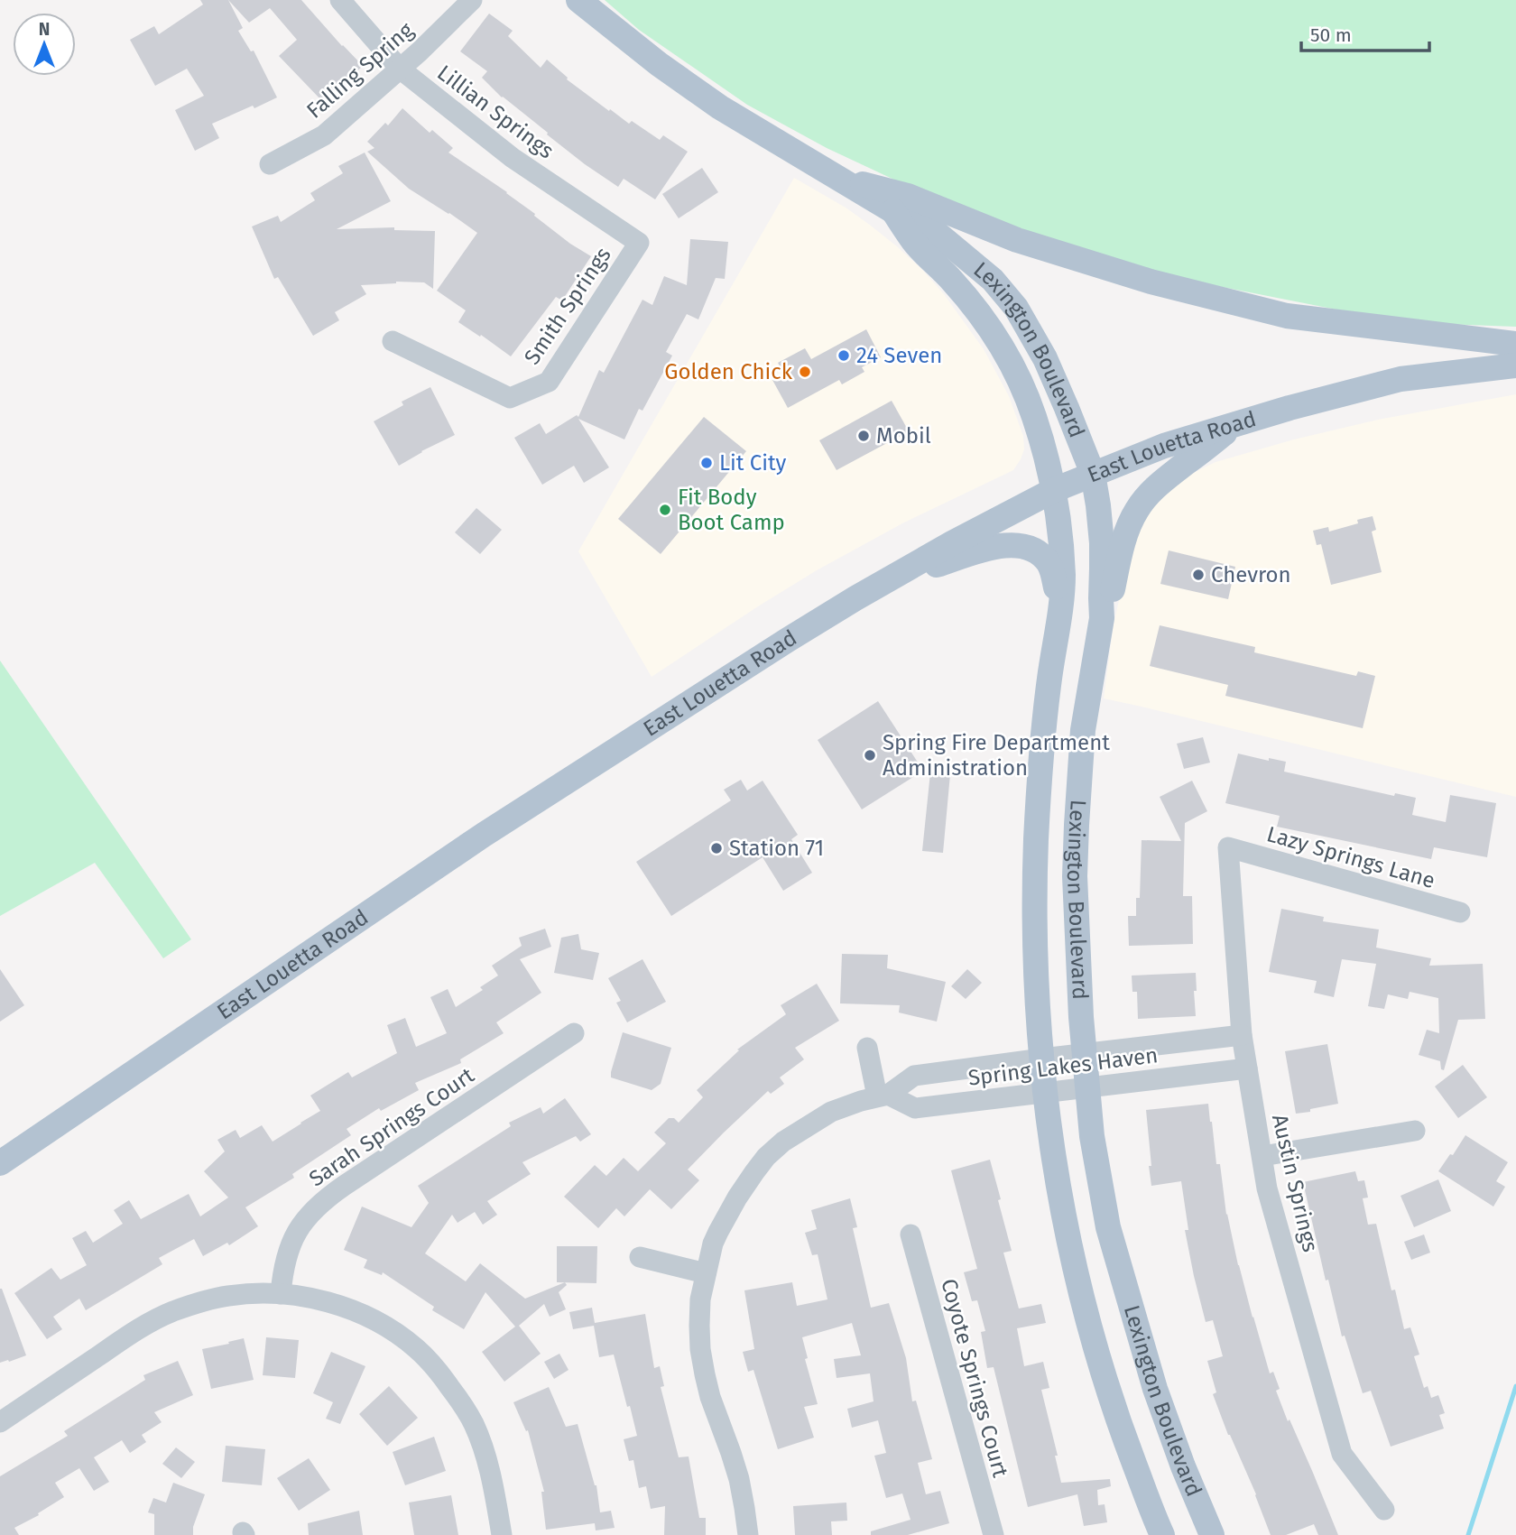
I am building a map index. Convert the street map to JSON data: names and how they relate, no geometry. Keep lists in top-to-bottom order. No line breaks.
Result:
{"streets":{"main road":["Lexington Boulevard","East Louetta Road"],"street":["Falling Spring","Lillian Springs","Smith Springs","Lazy Springs Lane","Spring Lakes Haven","Sarah Springs Court","Austin Springs","Coyote Springs Court"]},"crossings":[["Falling Spring","Lillian Springs"],["Lillian Springs","Smith Springs"],["Lexington Boulevard","East Louetta Road"],["Lexington Boulevard","Spring Lakes Haven"],["Lazy Springs Lane","Austin Springs"],["Spring Lakes Haven","Austin Springs"]],"places":["24 Seven","Golden Chick","Mobil","Lit City","Fit Body Boot Camp","Chevron","Spring Fire Department Administration","Station 71"],"scale_bar":"50 m","north":"top"}
